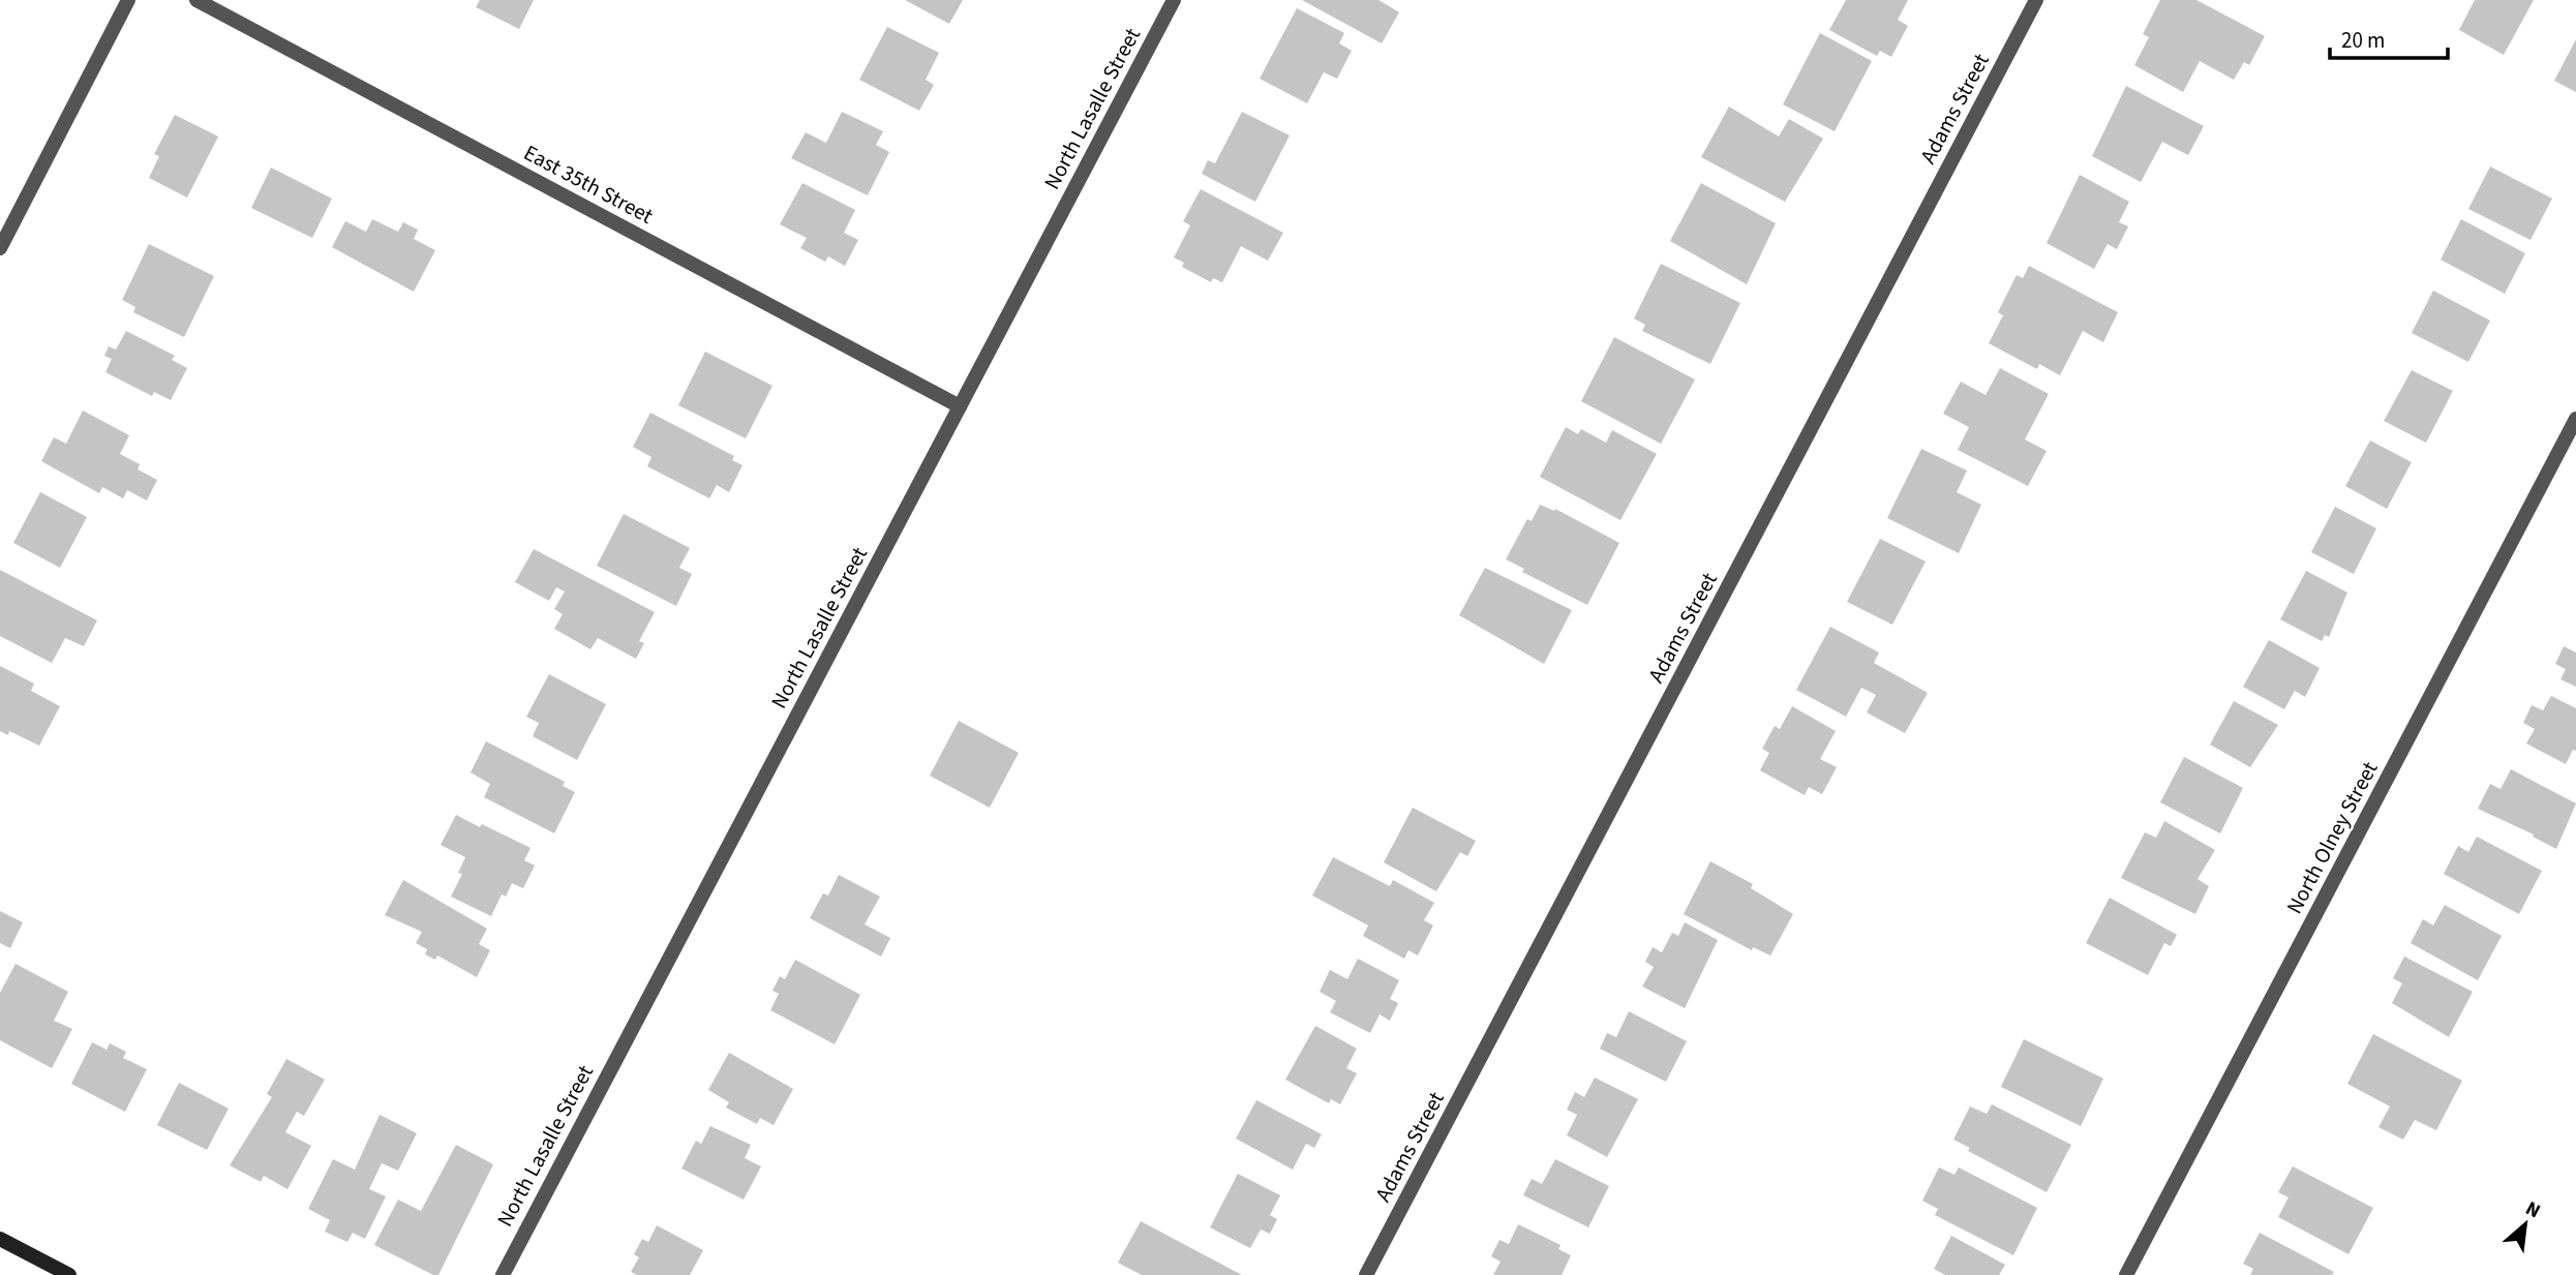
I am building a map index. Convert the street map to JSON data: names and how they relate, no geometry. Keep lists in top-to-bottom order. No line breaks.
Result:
{"streets":{"street":["North Lasalle Street","Adams Street","East 35th Street","North Olney Street"]},"crossings":[["North Lasalle Street","East 35th Street"]],"scale_bar":"20 m","north":"top right"}
